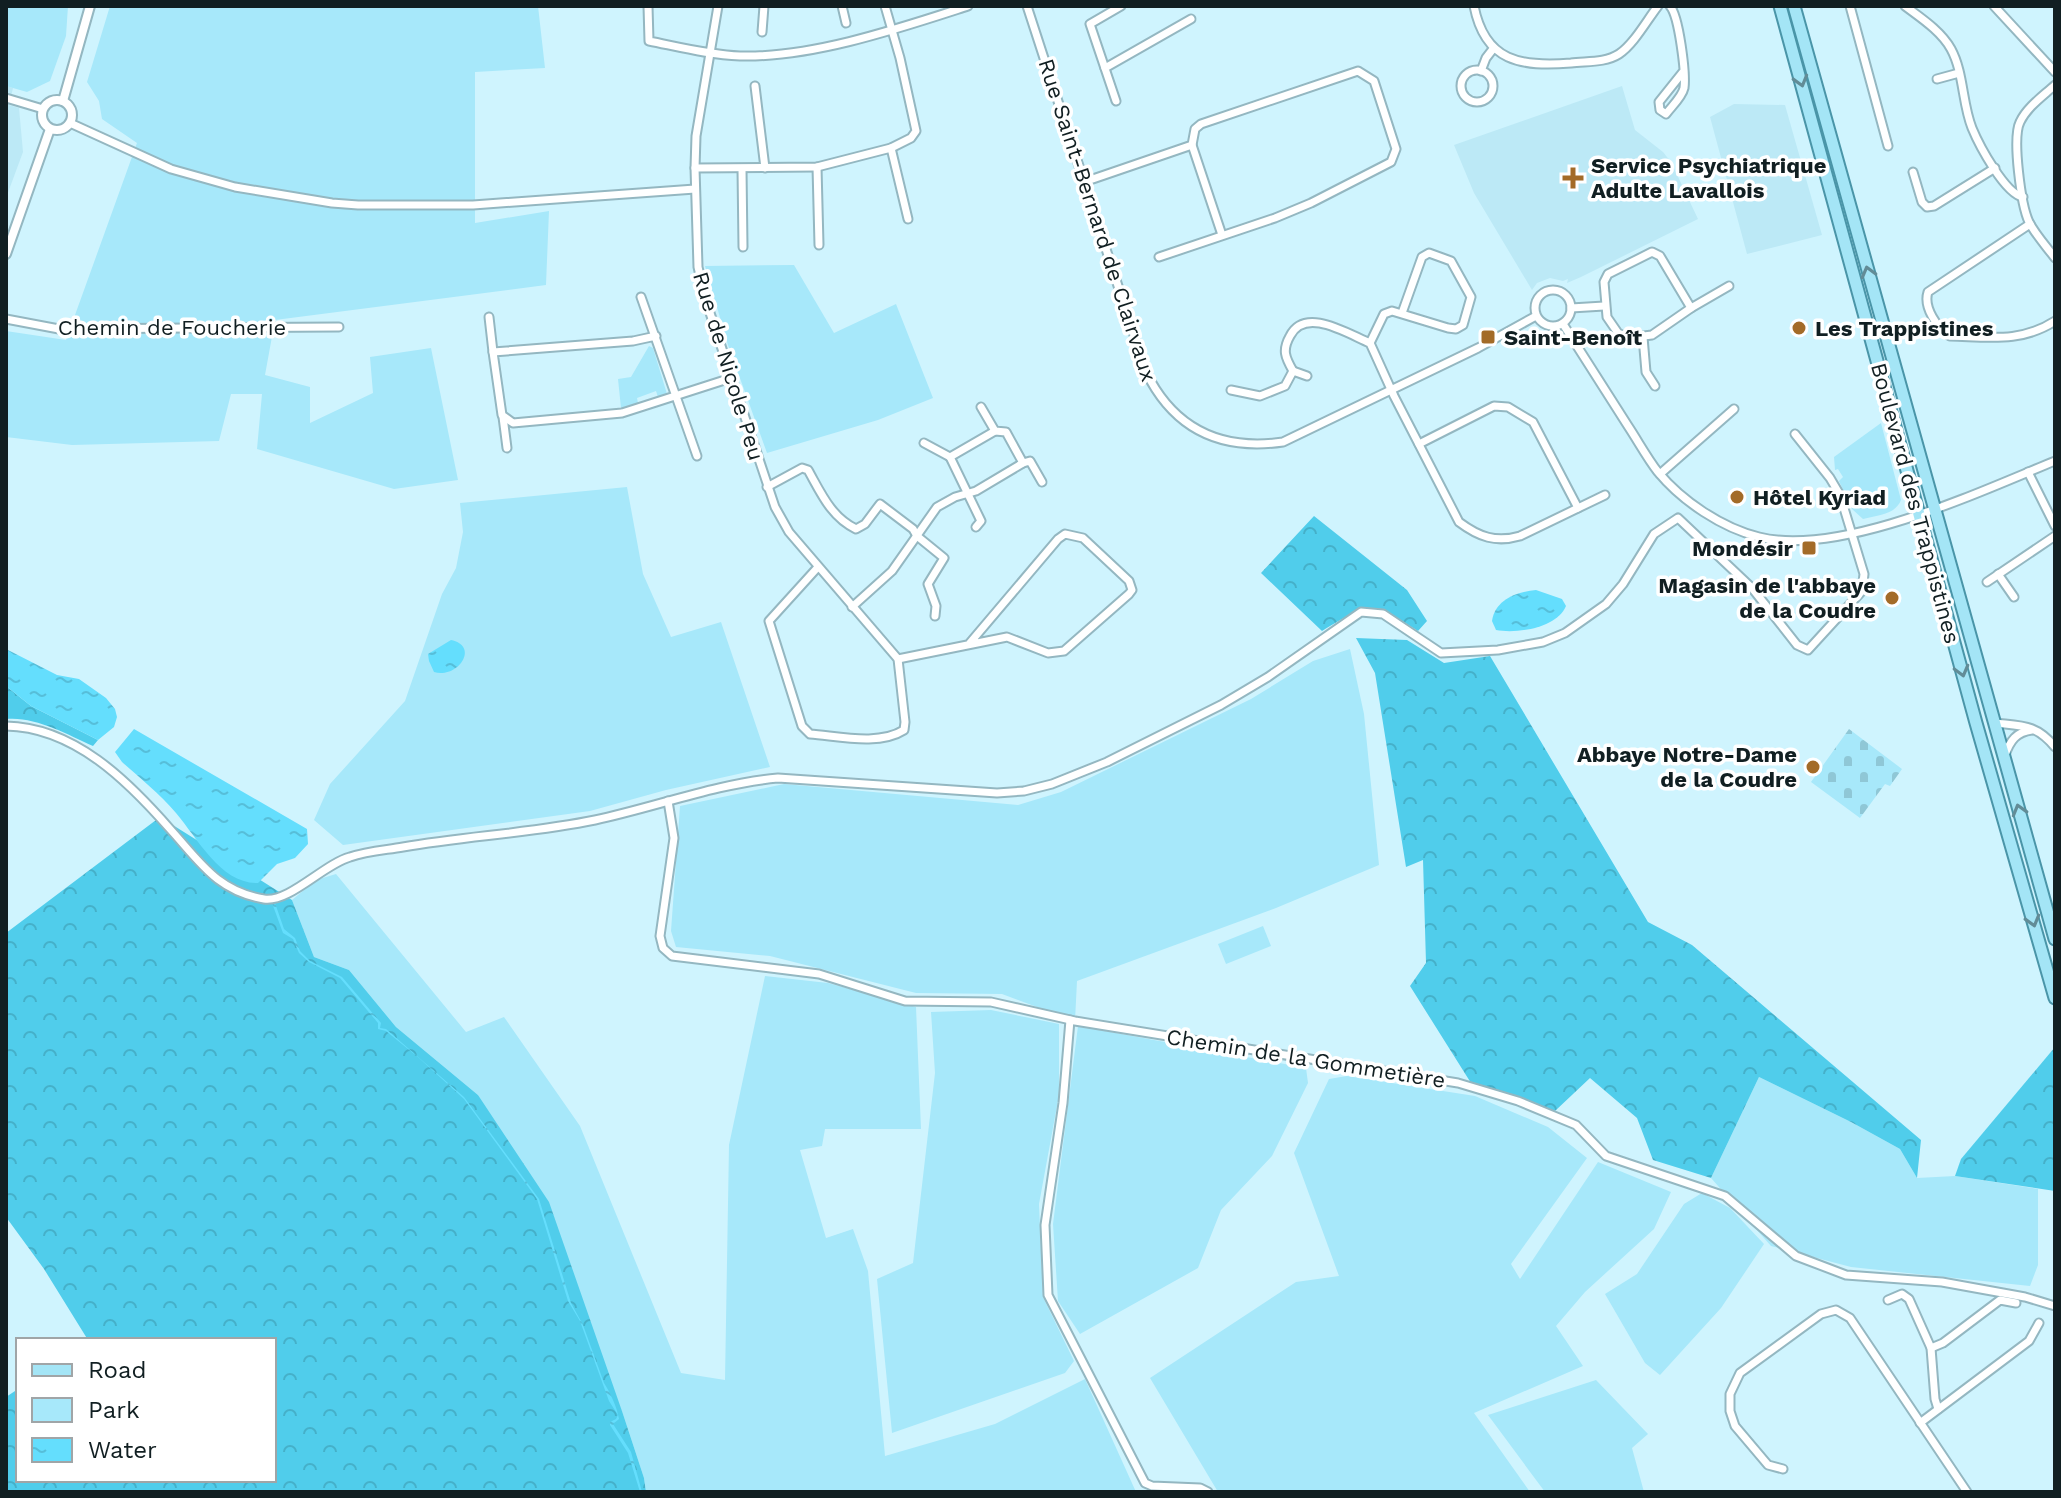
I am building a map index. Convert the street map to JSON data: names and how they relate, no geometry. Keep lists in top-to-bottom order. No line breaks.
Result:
{"streets":{"main road":["Boulevard des Trappistines"],"street":["Rue Saint-Bernard de Clairvaux","Chemin de Foucherie","Rue de Nicole Peu","Chemin de la Gommetière"]},"places":{"health":["Service Psychiatrique Adulte Lavallois"],"other":["Les Trappistines","Hôtel Kyriad","Magasin de l'abbaye de la Coudre","Abbaye Notre-Dame de la Coudre"],"transit":["Saint-Benoît","Mondésir"]},"legend":["Road","Park","Water"]}
